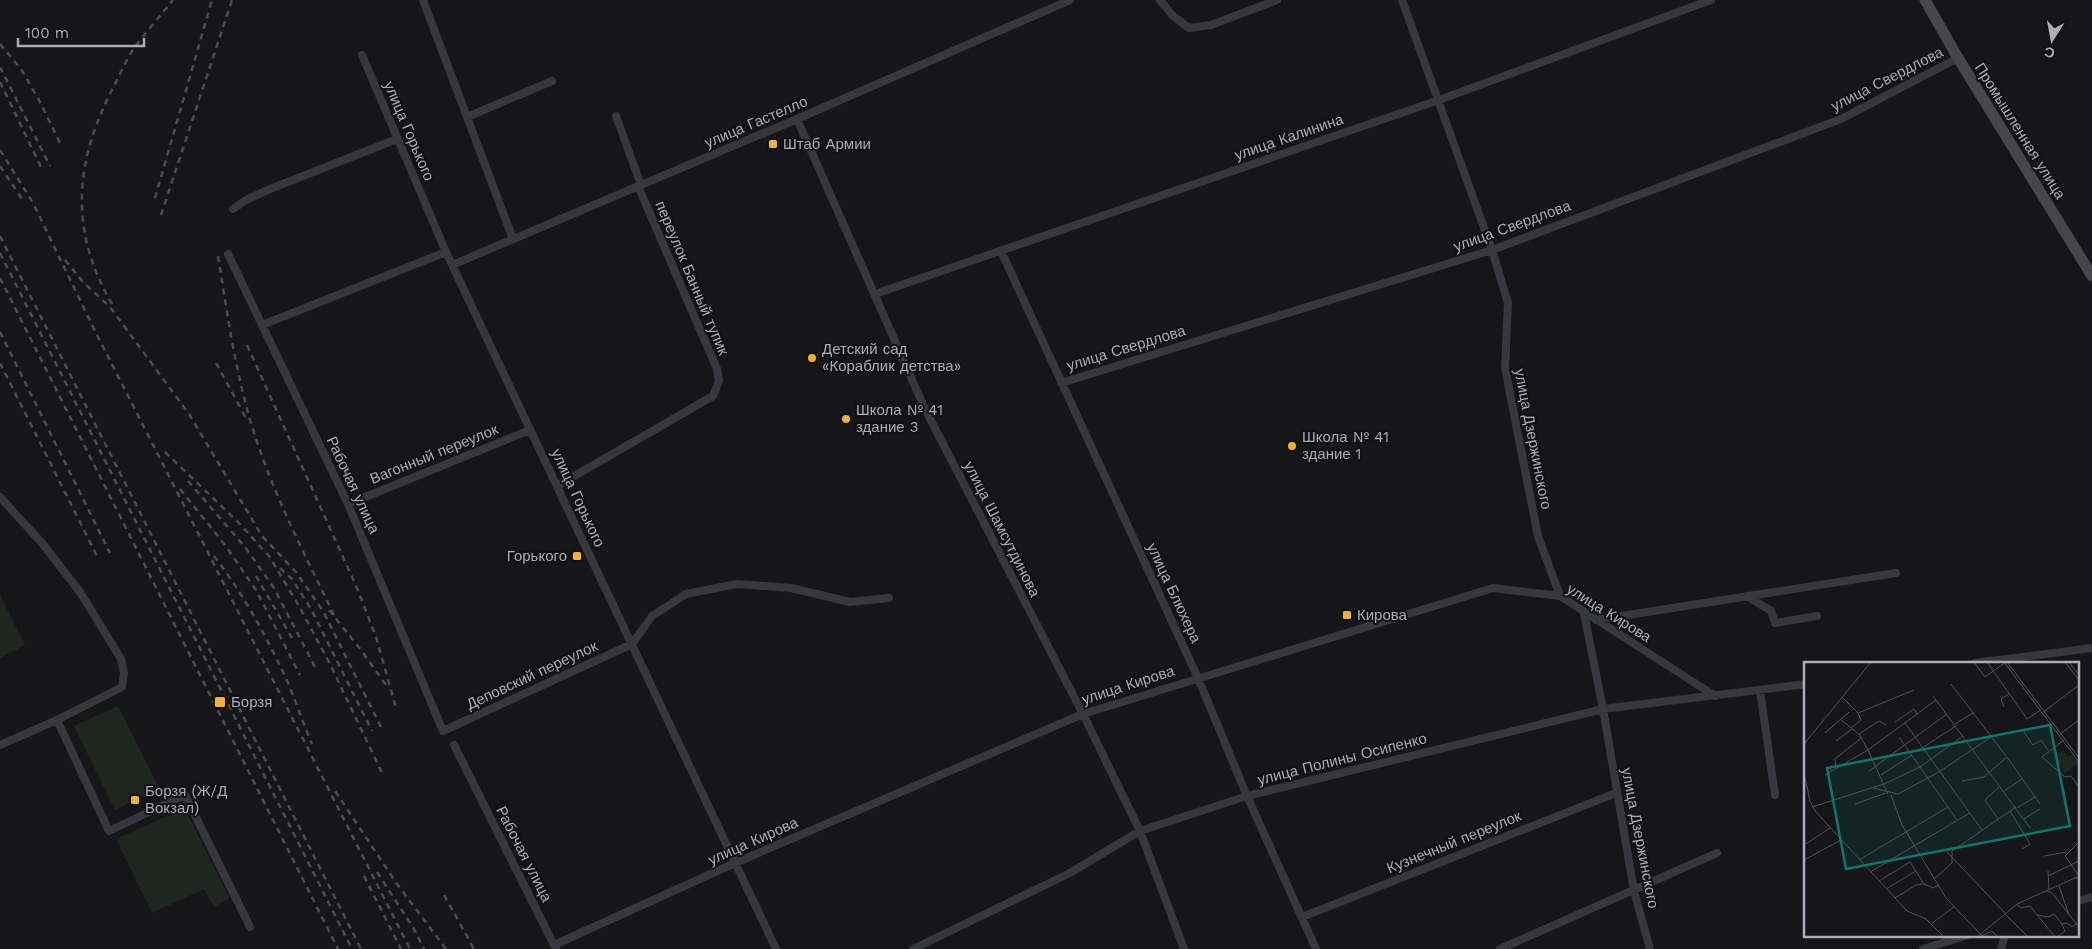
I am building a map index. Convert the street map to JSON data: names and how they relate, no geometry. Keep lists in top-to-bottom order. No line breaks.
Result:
{"streets":{"main road":["Промышленная улица"],"street":["улица Свердлова","улица Гастелло","улица Горького","улица Калинина","переулок Банный тупик","улица Дзержинского","Вагонный переулок","Рабочая улица","улица Шамсутдинова","улица Блюхера","улица Кирова","Деповский переулок","улица Полины Осипенко","Кузнечный переулок"]},"crossings":[["улица Свердлова","Промышленная улица"],["улица Свердлова","улица Дзержинского"],["улица Свердлова","улица Блюхера"],["улица Гастелло","улица Горького"],["улица Гастелло","переулок Банный тупик"],["улица Гастелло","улица Шамсутдинова"],["улица Горького","переулок Банный тупик"],["улица Горького","Вагонный переулок"],["улица Горького","улица Кирова"],["улица Горького","Деповский переулок"],["улица Калинина","улица Дзержинского"],["улица Калинина","улица Шамсутдинова"],["улица Калинина","улица Блюхера"],["улица Дзержинского","улица Кирова"],["улица Дзержинского","улица Полины Осипенко"],["улица Дзержинского","Кузнечный переулок"],["Вагонный переулок","Рабочая улица"],["Рабочая улица","улица Кирова"],["Рабочая улица","Деповский переулок"],["улица Шамсутдинова","улица Кирова"],["улица Шамсутдинова","улица Полины Осипенко"],["улица Блюхера","улица Кирова"],["улица Блюхера","улица Полины Осипенко"],["улица Блюхера","Кузнечный переулок"],["улица Кирова","улица Полины Осипенко"]],"places":{"transit":["Штаб Армии","Горького","Кирова","Борзя","Борзя (Ж/Д Вокзал)"],"other":["Детский сад «Кораблик детства»","Школа № 41 здание 3","Школа № 41 здание 1"]},"scale_bar":"100 m","north":"bottom"}
